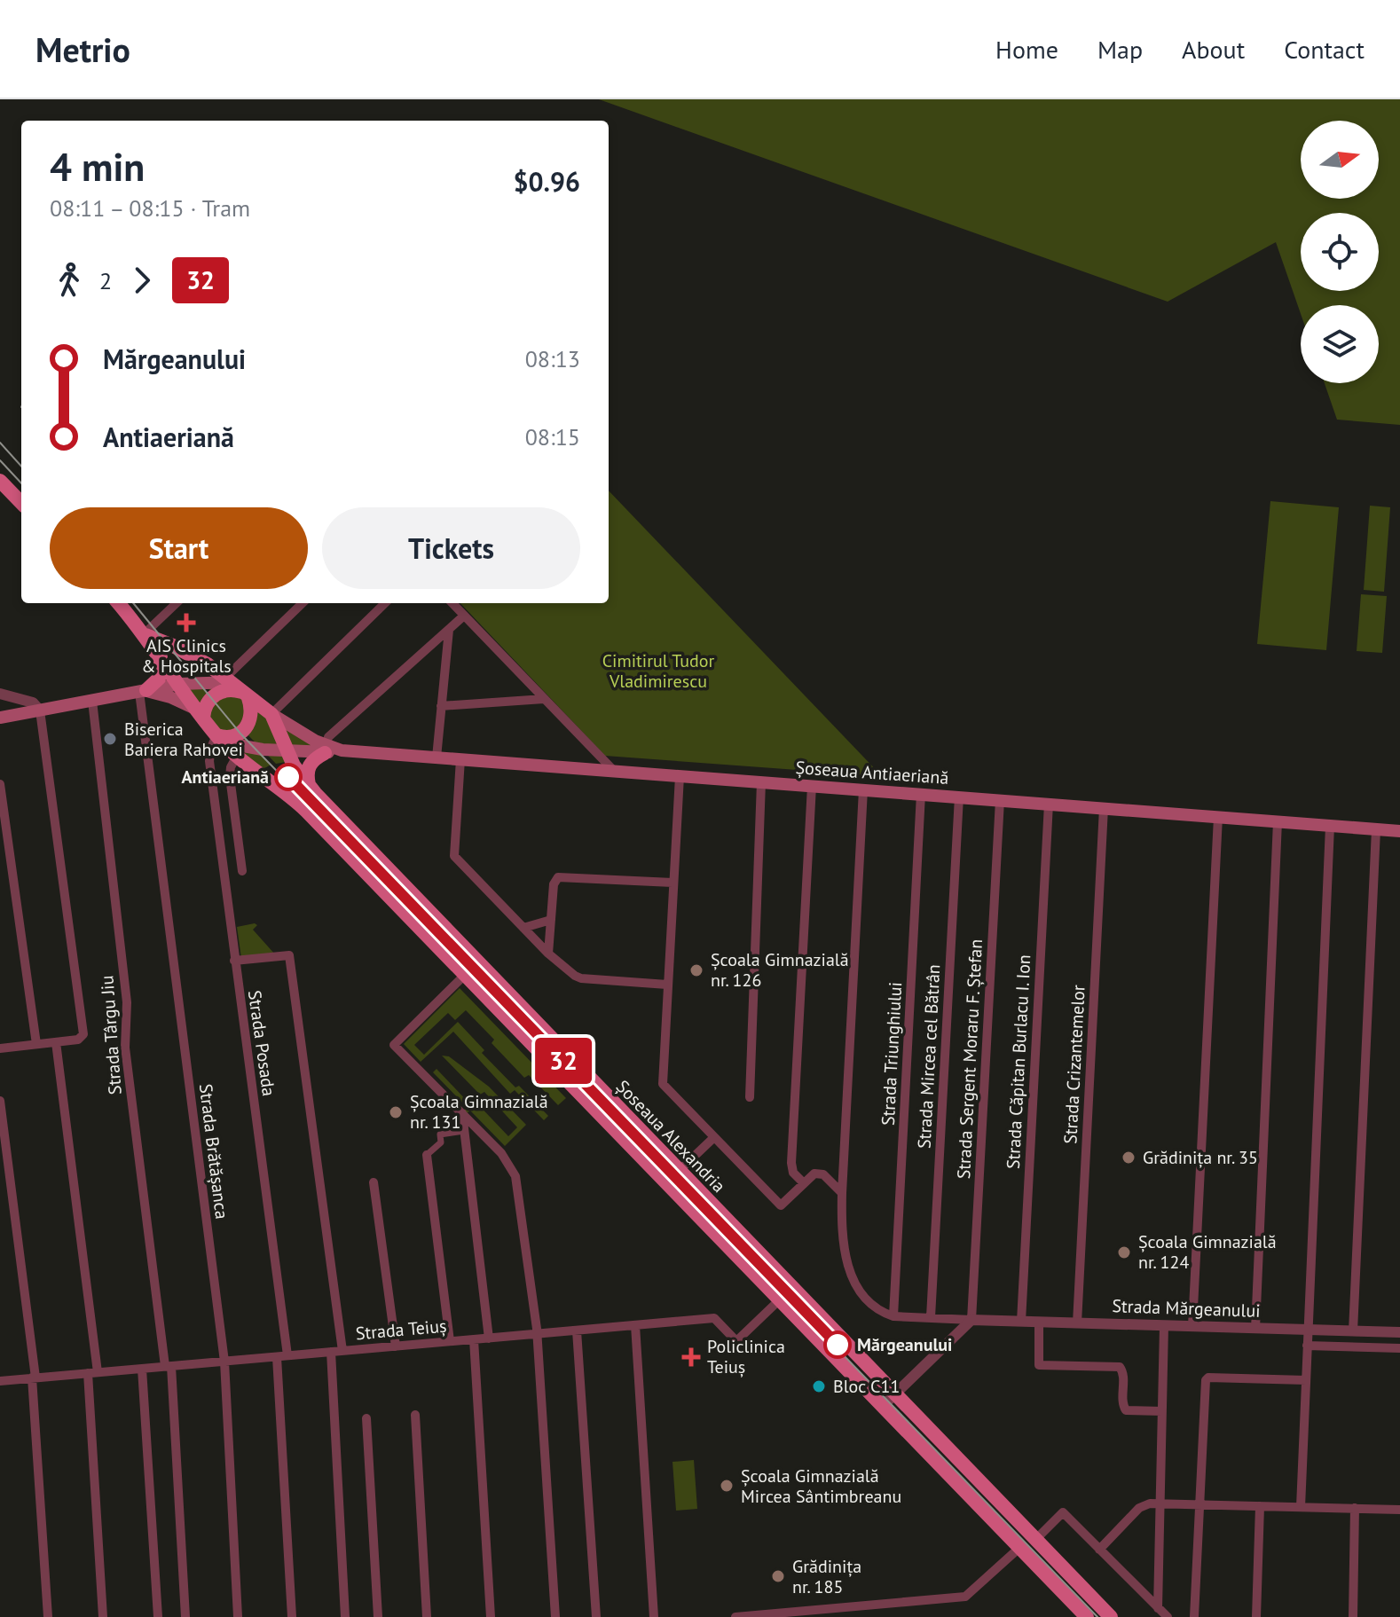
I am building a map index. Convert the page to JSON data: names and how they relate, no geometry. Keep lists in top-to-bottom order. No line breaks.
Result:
{"streets":{"main road":["Șoseaua Antiaeriană","Șoseaua Alexandria"],"street":["Strada Târgu Jiu","Strada Posada","Strada Triunghiului","Strada Mircea cel Bătrân","Strada Sergent Moraru F. Ștefan","Strada Căpitan Burlacu I. Ion","Strada Crizantemelor","Strada Brătășanca","Strada Mărgeanului","Strada Teiuș"]},"crossings":[["Șoseaua Antiaeriană","Strada Posada"],["Șoseaua Antiaeriană","Strada Triunghiului"],["Șoseaua Antiaeriană","Strada Mircea cel Bătrân"],["Șoseaua Antiaeriană","Strada Sergent Moraru F. Ștefan"],["Șoseaua Antiaeriană","Strada Căpitan Burlacu I. Ion"],["Șoseaua Antiaeriană","Strada Crizantemelor"],["Șoseaua Antiaeriană","Șoseaua Alexandria"],["Strada Târgu Jiu","Strada Teiuș"],["Strada Posada","Șoseaua Alexandria"],["Strada Posada","Strada Teiuș"],["Strada Triunghiului","Strada Mărgeanului"],["Strada Mircea cel Bătrân","Strada Mărgeanului"],["Strada Sergent Moraru F. Ștefan","Strada Mărgeanului"],["Strada Căpitan Burlacu I. Ion","Strada Mărgeanului"],["Strada Crizantemelor","Strada Mărgeanului"],["Șoseaua Alexandria","Strada Teiuș"],["Strada Brătășanca","Strada Teiuș"]],"parks":["Cimitirul Tudor Vladimirescu"],"places":{"health":["AIS Clinics & Hospitals","Policlinica Teiuș"],"other":["Biserica Bariera Rahovei","Antiaeriană","Școala Gimnazială nr. 126","Școala Gimnazială nr. 131","Grădinița nr. 35","Școala Gimnazială nr. 124","Mărgeanului","Bloc C11","Școala Gimnazială Mircea Sântimbreanu","Grădinița nr. 185"]},"lines":["tram line 32"],"north":"right","page":{"header":"Metrio","nav":["Home","Map","About","Contact"],"on_map":"32","heading":["4 min","08:11 – 08:15 · Tram","$0.96"],"legs":["2","32"],"list":[{"name":"Mărgeanului","value":"08:13"},{"name":"Antiaeriană","value":"08:15"}],"buttons":["Start","Tickets"]}}
